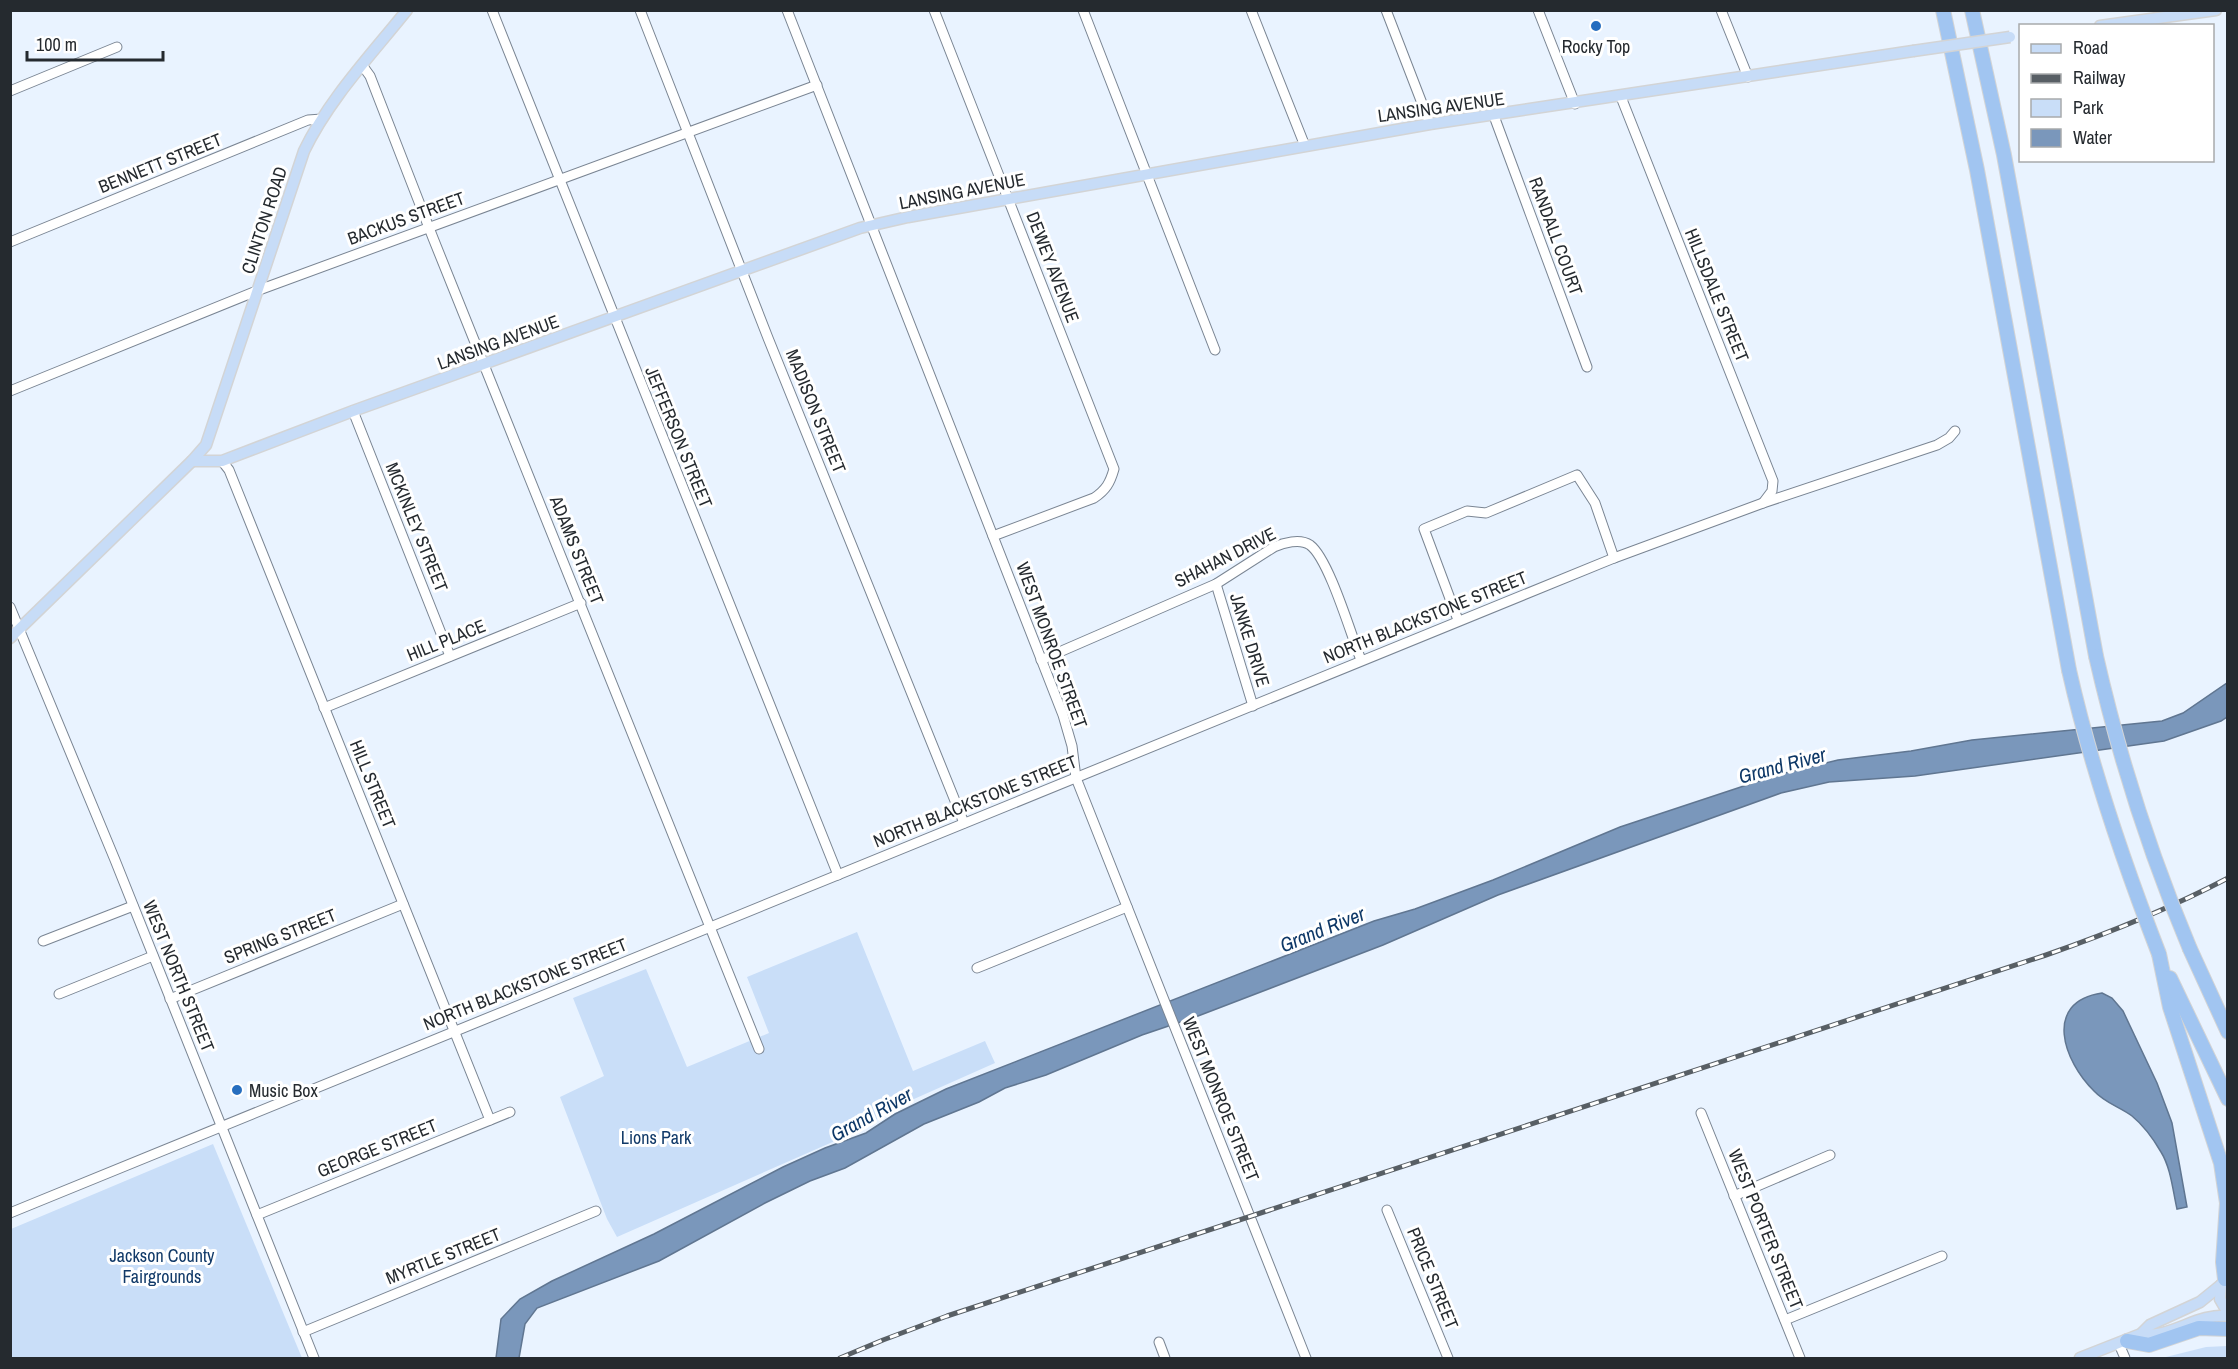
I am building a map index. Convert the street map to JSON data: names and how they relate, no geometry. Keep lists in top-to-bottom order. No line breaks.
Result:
{"streets":{"main road":["LANSING AVENUE","CLINTON ROAD"],"street":["BENNETT STREET","BACKUS STREET","RANDALL COURT","DEWEY AVENUE","HILLSDALE STREET","MADISON STREET","JEFFERSON STREET","MCKINLEY STREET","ADAMS STREET","SHAHAN DRIVE","NORTH BLACKSTONE STREET","HILL PLACE","JANKE DRIVE","WEST MONROE STREET","HILL STREET","SPRING STREET","WEST NORTH STREET","GEORGE STREET","WEST PORTER STREET","MYRTLE STREET","PRICE STREET"]},"crossings":[["LANSING AVENUE","CLINTON ROAD"],["LANSING AVENUE","RANDALL COURT"],["LANSING AVENUE","DEWEY AVENUE"],["LANSING AVENUE","HILLSDALE STREET"],["LANSING AVENUE","MADISON STREET"],["LANSING AVENUE","JEFFERSON STREET"],["LANSING AVENUE","MCKINLEY STREET"],["LANSING AVENUE","ADAMS STREET"],["LANSING AVENUE","WEST MONROE STREET"],["LANSING AVENUE","HILL STREET"],["BENNETT STREET","CLINTON ROAD"],["BACKUS STREET","CLINTON ROAD"],["BACKUS STREET","MADISON STREET"],["BACKUS STREET","JEFFERSON STREET"],["BACKUS STREET","ADAMS STREET"],["BACKUS STREET","WEST MONROE STREET"],["CLINTON ROAD","ADAMS STREET"],["DEWEY AVENUE","WEST MONROE STREET"],["HILLSDALE STREET","NORTH BLACKSTONE STREET"],["MADISON STREET","NORTH BLACKSTONE STREET"],["JEFFERSON STREET","NORTH BLACKSTONE STREET"],["MCKINLEY STREET","HILL PLACE"],["ADAMS STREET","NORTH BLACKSTONE STREET"],["ADAMS STREET","HILL PLACE"],["SHAHAN DRIVE","NORTH BLACKSTONE STREET"],["SHAHAN DRIVE","JANKE DRIVE"],["SHAHAN DRIVE","WEST MONROE STREET"],["NORTH BLACKSTONE STREET","JANKE DRIVE"],["NORTH BLACKSTONE STREET","WEST MONROE STREET"],["NORTH BLACKSTONE STREET","HILL STREET"],["NORTH BLACKSTONE STREET","WEST NORTH STREET"],["HILL PLACE","HILL STREET"],["HILL STREET","SPRING STREET"],["HILL STREET","GEORGE STREET"],["SPRING STREET","WEST NORTH STREET"],["WEST NORTH STREET","GEORGE STREET"],["WEST NORTH STREET","MYRTLE STREET"]],"water":["Grand River"],"parks":["Lions Park","Jackson County Fairgrounds"],"places":["Rocky Top","Music Box"],"legend":["Road","Railway","Park","Water"],"scale_bar":"100 m"}
